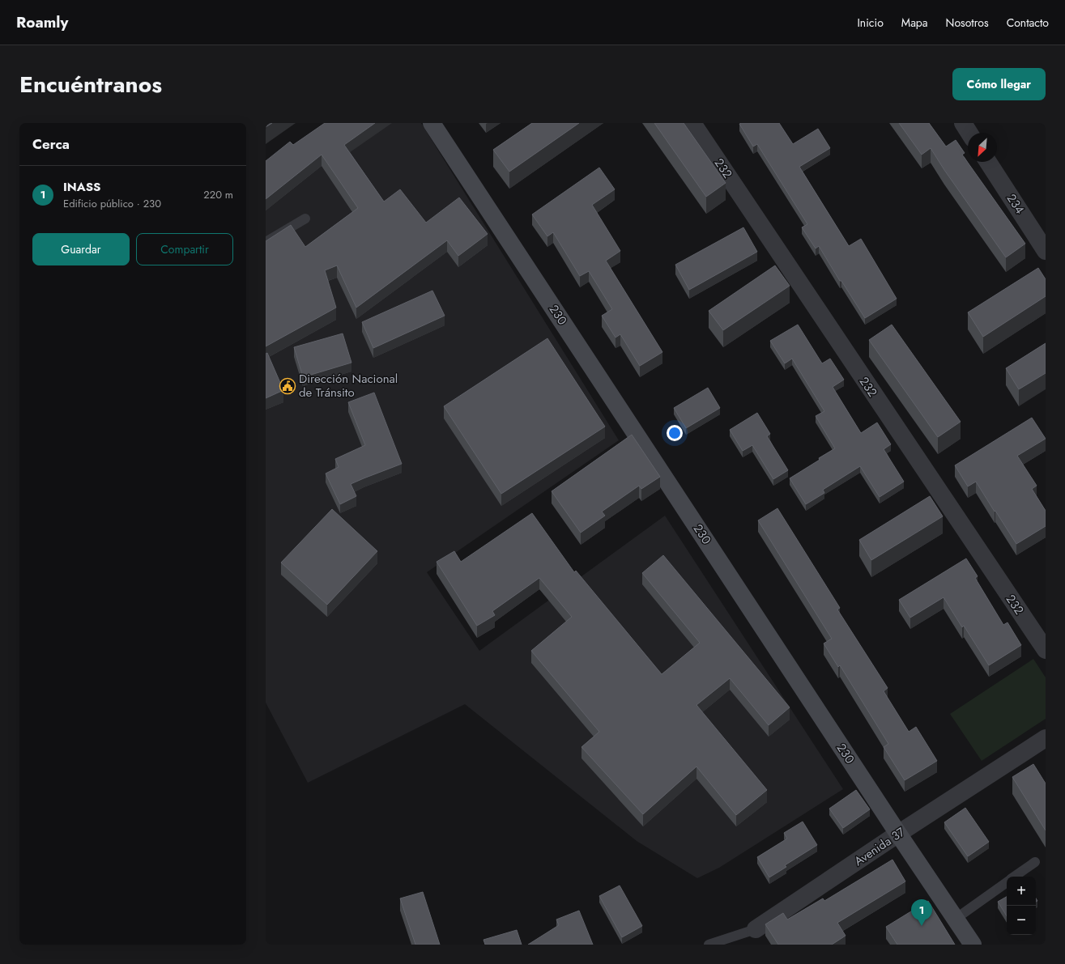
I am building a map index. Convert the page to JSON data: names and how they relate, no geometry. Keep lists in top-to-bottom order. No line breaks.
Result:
{"streets":{"street":["232","234","230","Avenida 37"]},"crossings":[["230","Avenida 37"]],"places":{"public building":["Dirección Nacional de Tránsito"]},"north":"bottom left","page":{"header":"Roamly","nav":["Inicio","Mapa","Nosotros","Contacto"],"title":"Encuéntranos","buttons":["Cómo llegar",["Guardar","Compartir"]],"heading":"Cerca","list":[{"mark":"1","name":"INASS","note":"Edificio público · 230","value":"220 m"}],"map_buttons":["+","−"],"pins":"1"}}
